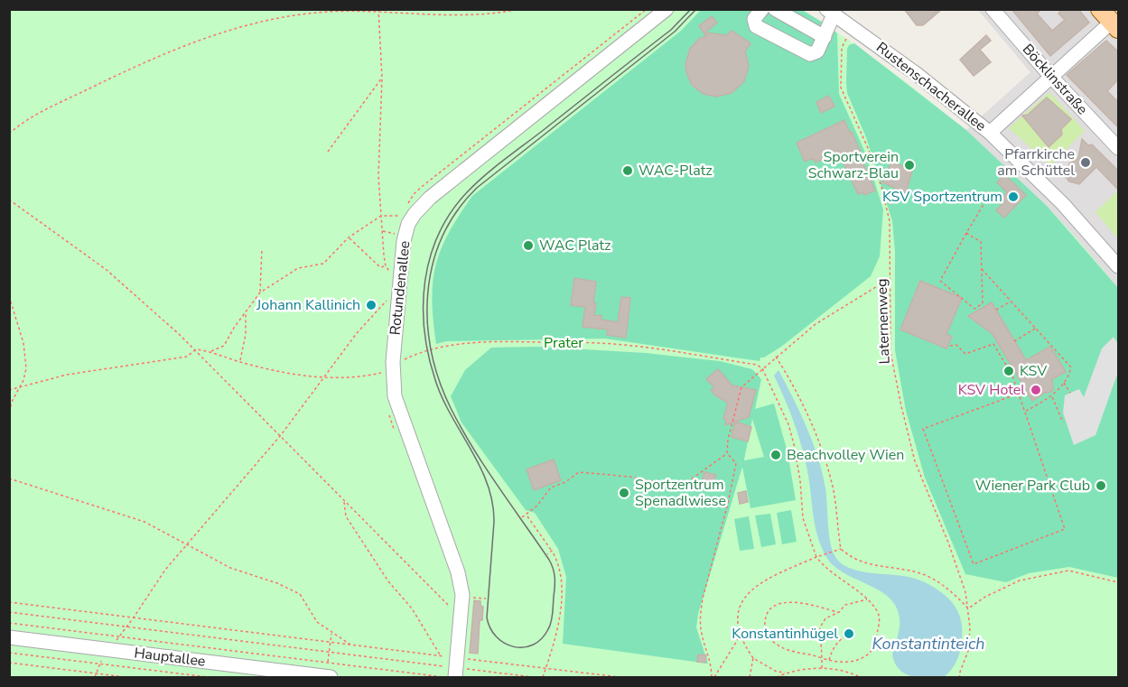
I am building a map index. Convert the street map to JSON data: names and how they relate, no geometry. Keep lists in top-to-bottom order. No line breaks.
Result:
{"streets":{"street":["Böcklinstraße","Rustenschacherallee","Rotundenallee","Hauptallee"],"path":["Laternenweg"]},"crossings":[["Rustenschacherallee","Laternenweg"]],"water":["Konstantinteich"],"parks":["Prater"],"places":["Pfarrkirche am Schüttel","Sportverein Schwarz-Blau","WAC-Platz","KSV Sportzentrum","WAC Platz","Johann Kallinich","KSV","KSV Hotel","Beachvolley Wien","Wiener Park Club","Sportzentrum Spenadlwiese","Konstantinhügel"]}
